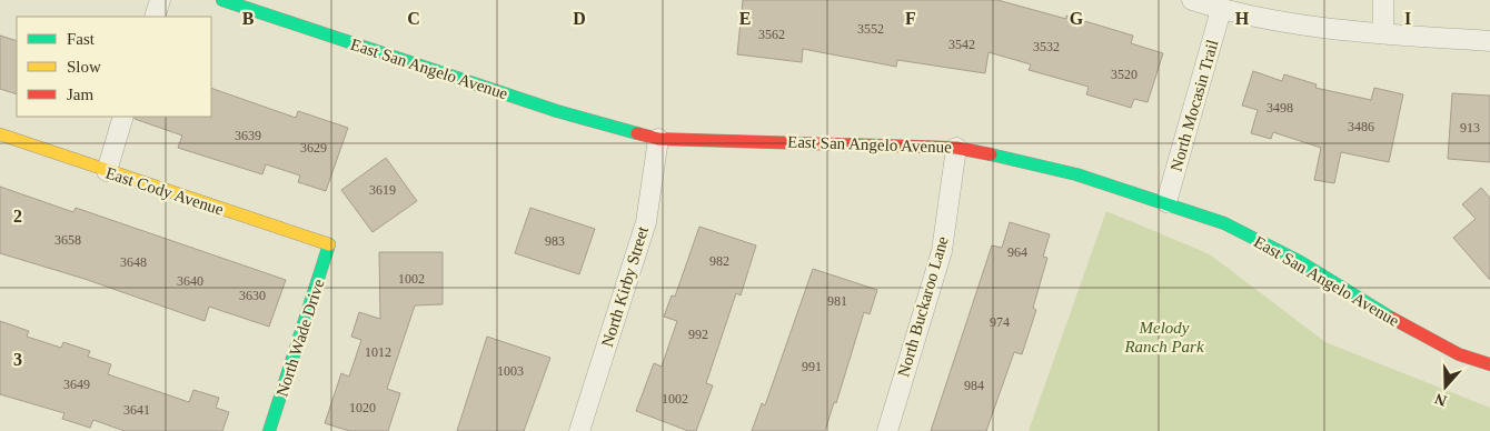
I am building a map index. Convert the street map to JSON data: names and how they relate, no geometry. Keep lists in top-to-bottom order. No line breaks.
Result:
{"streets":{"street":["East San Angelo Avenue","North Mocasin Trail","East Cody Avenue","North Kirby Street","North Buckaroo Lane","North Wade Drive"]},"crossings":[["East San Angelo Avenue","North Mocasin Trail"],["East San Angelo Avenue","North Kirby Street"],["East San Angelo Avenue","North Buckaroo Lane"],["East Cody Avenue","North Wade Drive"]],"parks":["Melody Ranch Park"],"house_numbers":["3552","3562","3542","3532","3520","3498","3486","913","3639","3629","3619","3658","983","964","982","3648","1002","3640","3630","981","974","992","1012","991","1003","3649","984","1002","1020","3641"],"legend":["Fast","Slow","Jam"],"north":"bottom","grid":{"columns":["B","C","D","E","F","G","H","I"],"rows":["2","3"]}}
